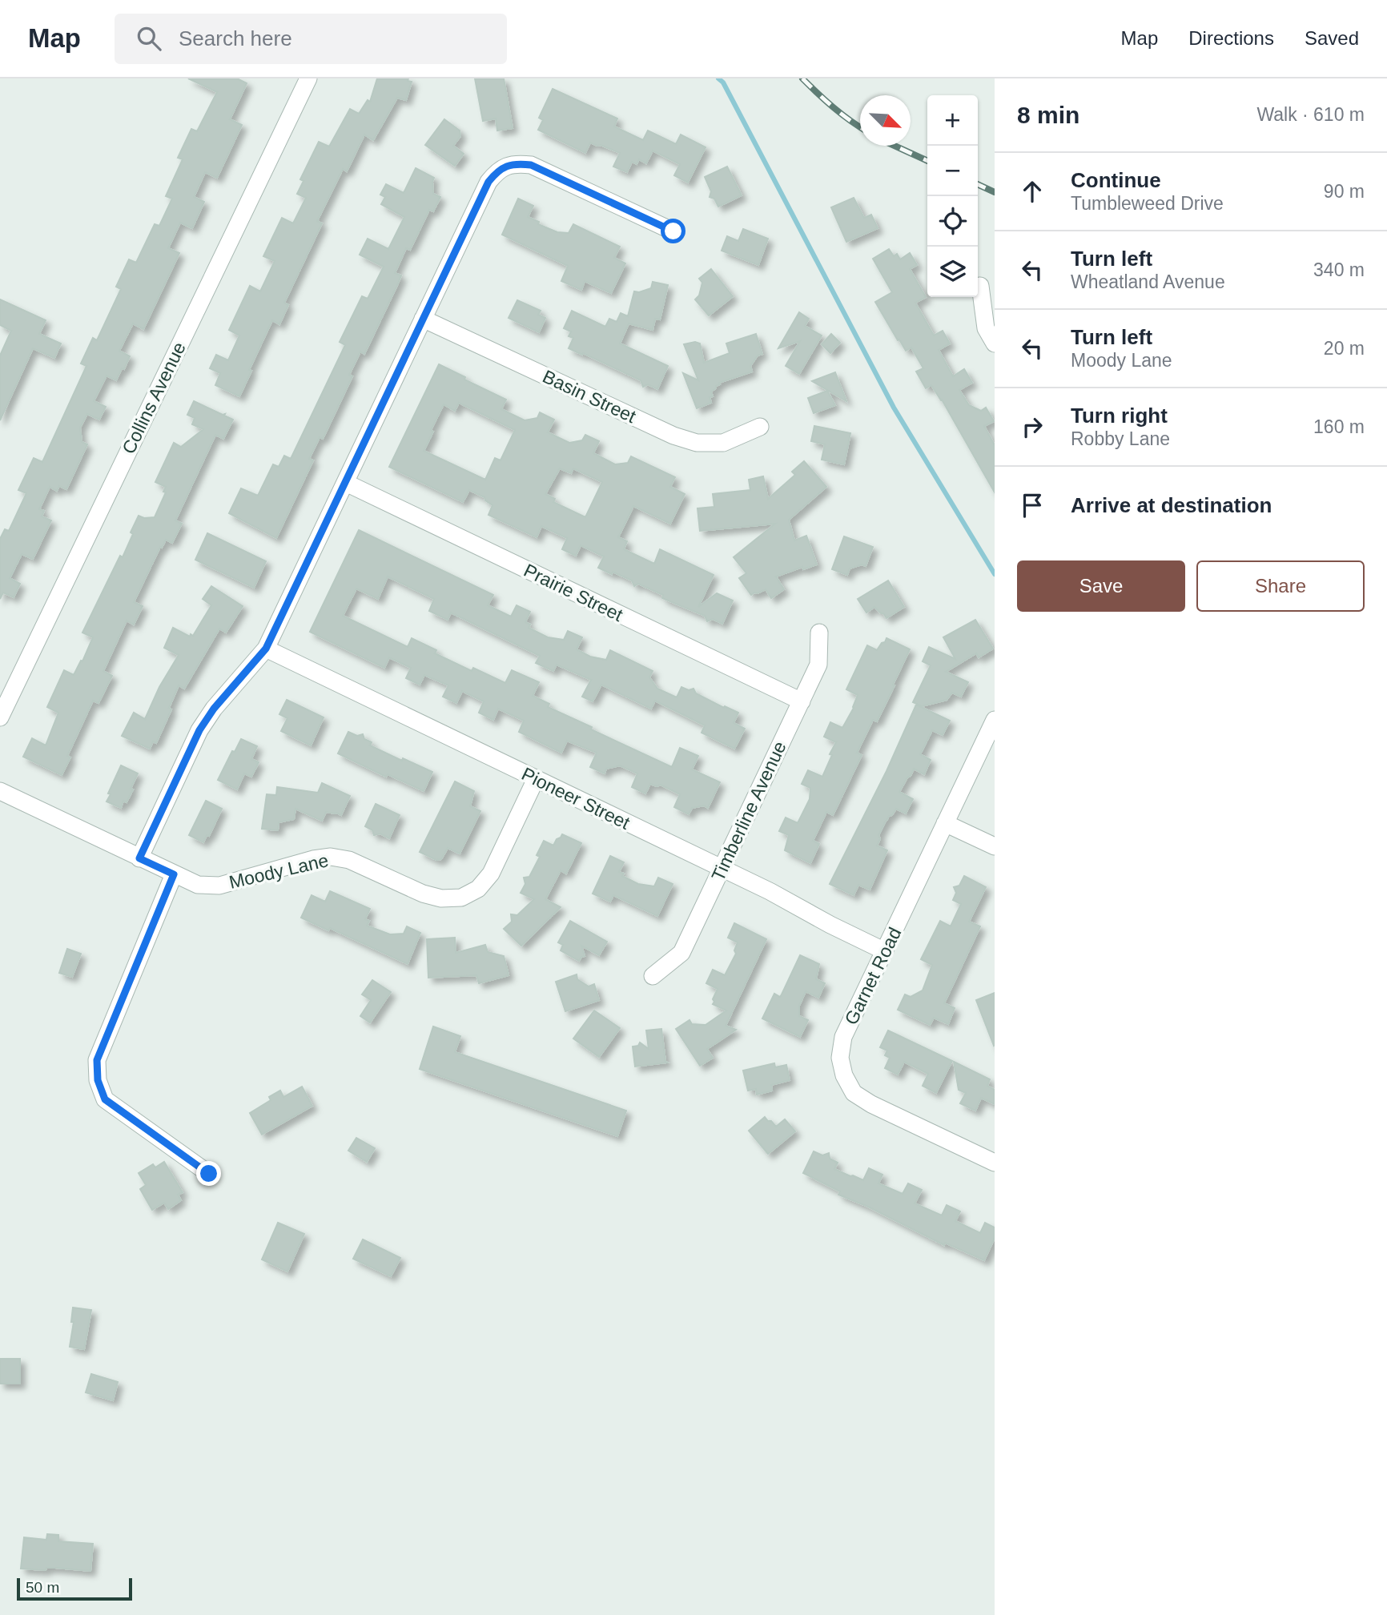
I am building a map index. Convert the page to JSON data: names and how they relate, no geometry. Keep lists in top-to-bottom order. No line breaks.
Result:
{"streets":{"street":["Basin Street","Collins Avenue","Prairie Street","Pioneer Street","Timberline Avenue","Moody Lane","Garnet Road"]},"crossings":[["Prairie Street","Timberline Avenue"],["Pioneer Street","Timberline Avenue"],["Pioneer Street","Moody Lane"],["Pioneer Street","Garnet Road"]],"scale_bar":"50 m","north":"bottom right","page":{"header":"Map","search":"Search here","nav":["Map","Directions","Saved"],"heading":["8 min","Walk · 610 m"],"map_buttons":["+","−"],"list":[["Continue","Tumbleweed Drive","90 m"],["Turn left","Wheatland Avenue","340 m"],["Turn left","Moody Lane","20 m"],["Turn right","Robby Lane","160 m"],"Arrive at destination"],"buttons":["Save","Share"],"scale":"50 m"}}
